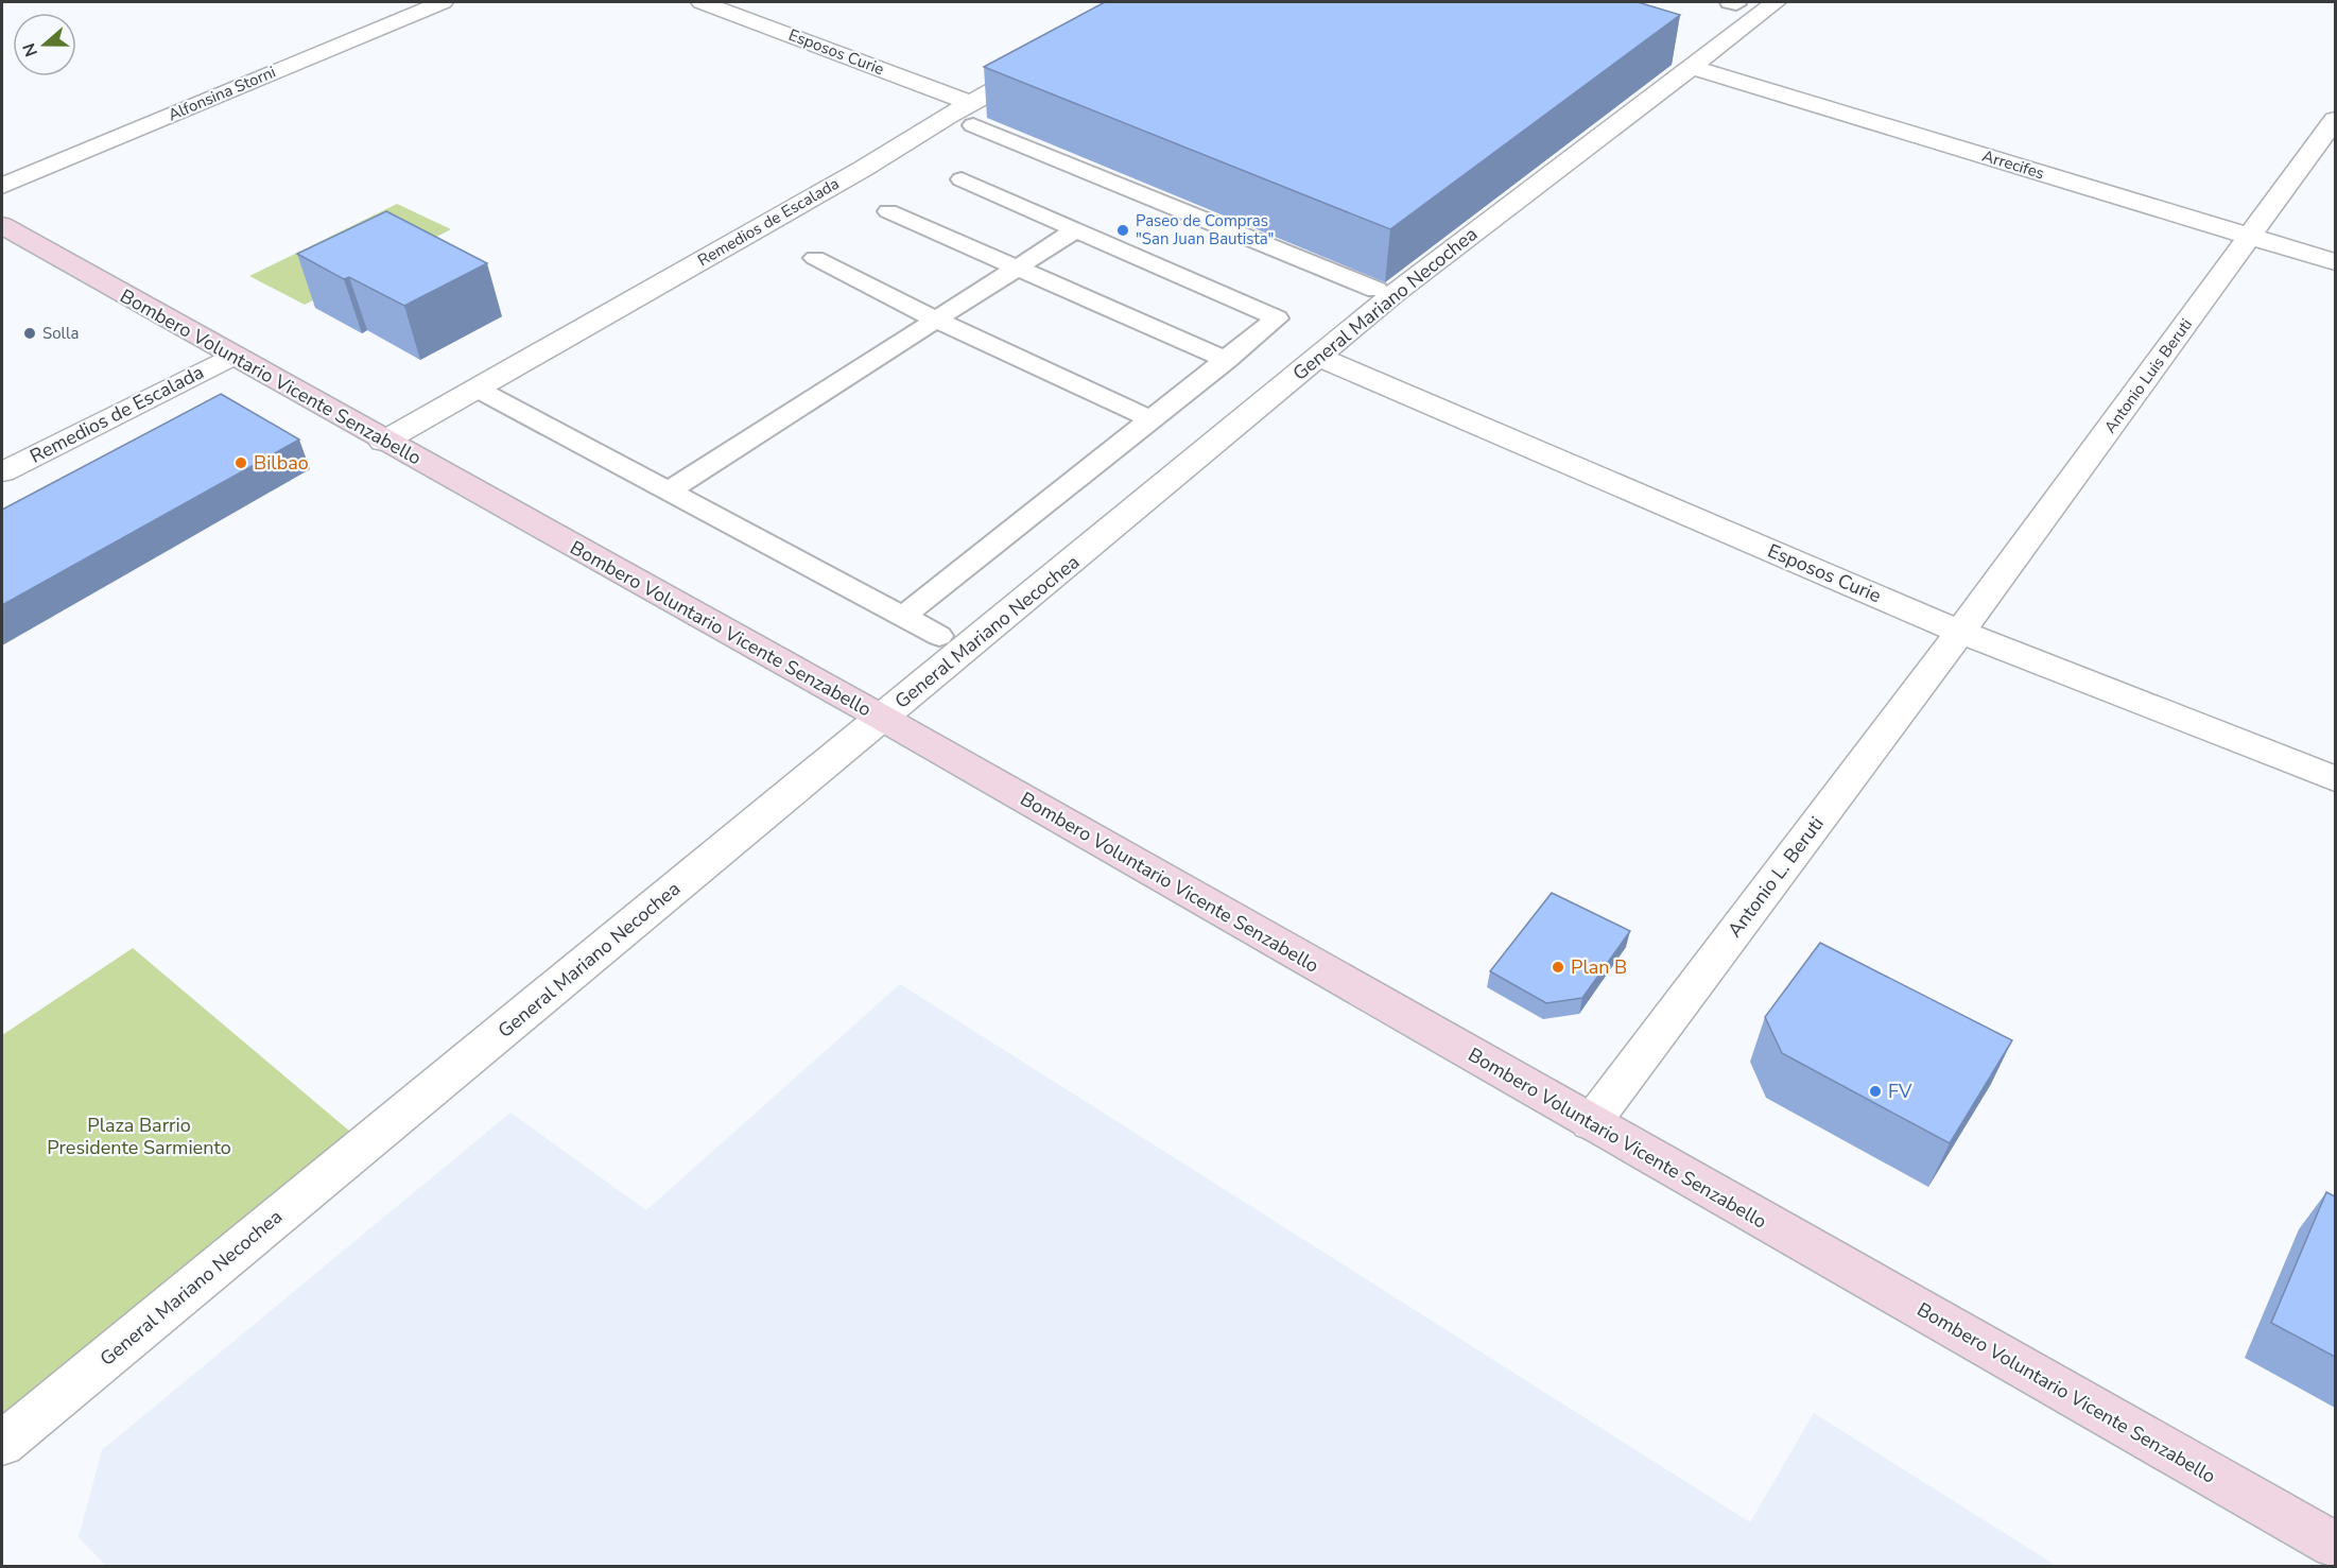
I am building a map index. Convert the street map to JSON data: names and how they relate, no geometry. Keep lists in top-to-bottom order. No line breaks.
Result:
{"streets":{"main road":["Bombero Voluntario Vicente Senzabello"],"street":["Esposos Curie","Alfonsina Storni","Arrecifes","Remedios de Escalada","General Mariano Necochea","Antonio Luis Beruti","Antonio L. Beruti"]},"crossings":[["Esposos Curie","Remedios de Escalada"],["Esposos Curie","General Mariano Necochea"],["Esposos Curie","Antonio Luis Beruti"],["Esposos Curie","Antonio L. Beruti"],["Arrecifes","General Mariano Necochea"],["Arrecifes","Antonio Luis Beruti"],["Remedios de Escalada","Bombero Voluntario Vicente Senzabello"],["General Mariano Necochea","Bombero Voluntario Vicente Senzabello"],["Antonio Luis Beruti","Antonio L. Beruti"],["Bombero Voluntario Vicente Senzabello","Antonio L. Beruti"]],"parks":["Plaza Barrio Presidente Sarmiento"],"places":["Paseo de Compras \"San Juan Bautista\"","Solla","Bilbao","Plan B","FV"],"north":"left"}
